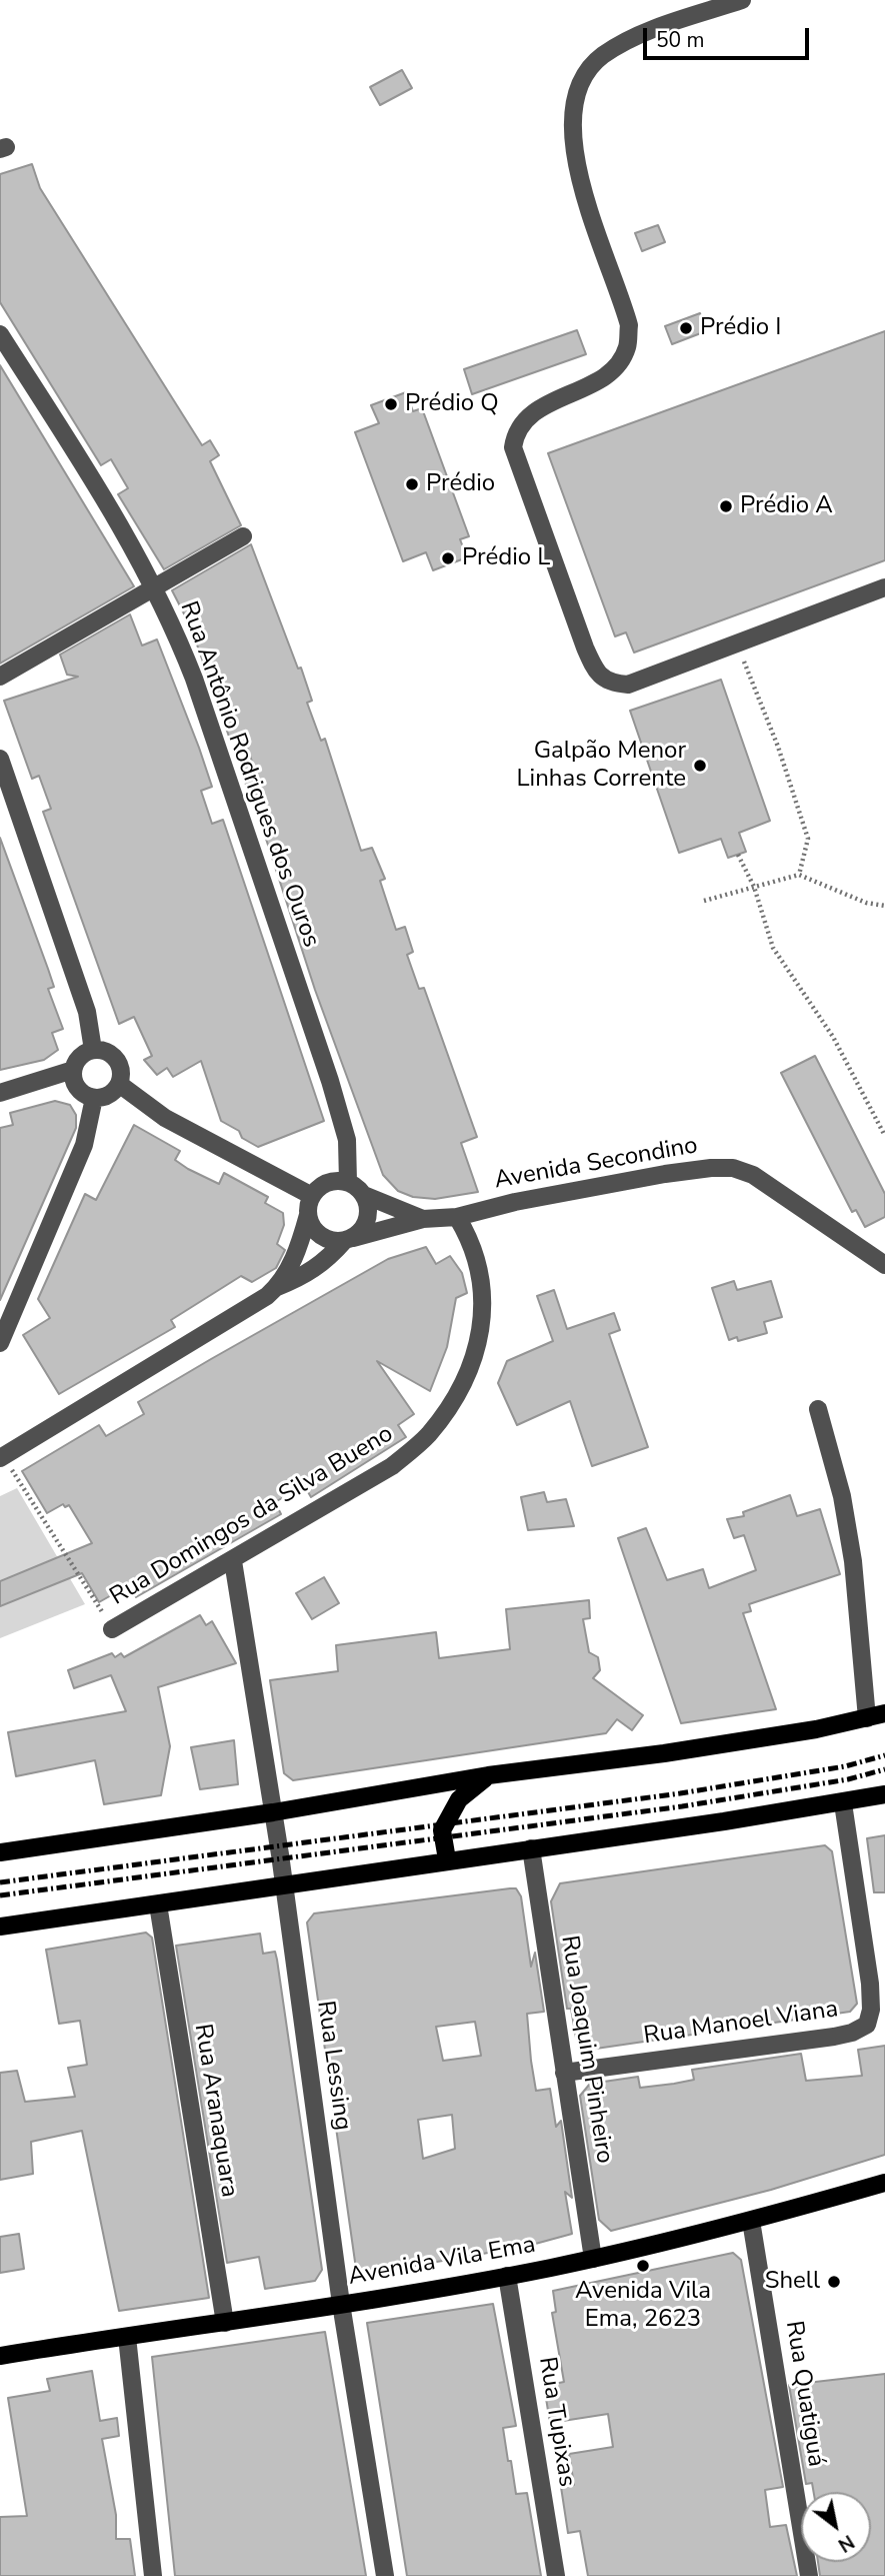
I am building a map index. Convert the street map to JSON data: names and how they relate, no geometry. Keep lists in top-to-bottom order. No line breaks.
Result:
{"streets":{"main road":["Avenida Vila Ema"],"street":["Rua Antônio Rodrigues dos Ouros","Avenida Secondino","Rua Domingos da Silva Bueno","Rua Manoel Viana","Rua Joaquim Pinheiro","Rua Lessing","Rua Aranaquara","Rua Quatiguá","Rua Tupixas"]},"crossings":[["Avenida Secondino","Rua Domingos da Silva Bueno"],["Rua Domingos da Silva Bueno","Rua Lessing"],["Rua Manoel Viana","Rua Joaquim Pinheiro"],["Rua Joaquim Pinheiro","Avenida Vila Ema"],["Rua Lessing","Avenida Vila Ema"],["Rua Aranaquara","Avenida Vila Ema"],["Avenida Vila Ema","Rua Quatiguá"],["Avenida Vila Ema","Rua Tupixas"]],"places":["Prédio I","Prédio Q","Prédio","Prédio A","Prédio L","Galpão Menor Linhas Corrente","Avenida Vila Ema, 2623","Shell"],"scale_bar":"50 m","north":"bottom right"}
